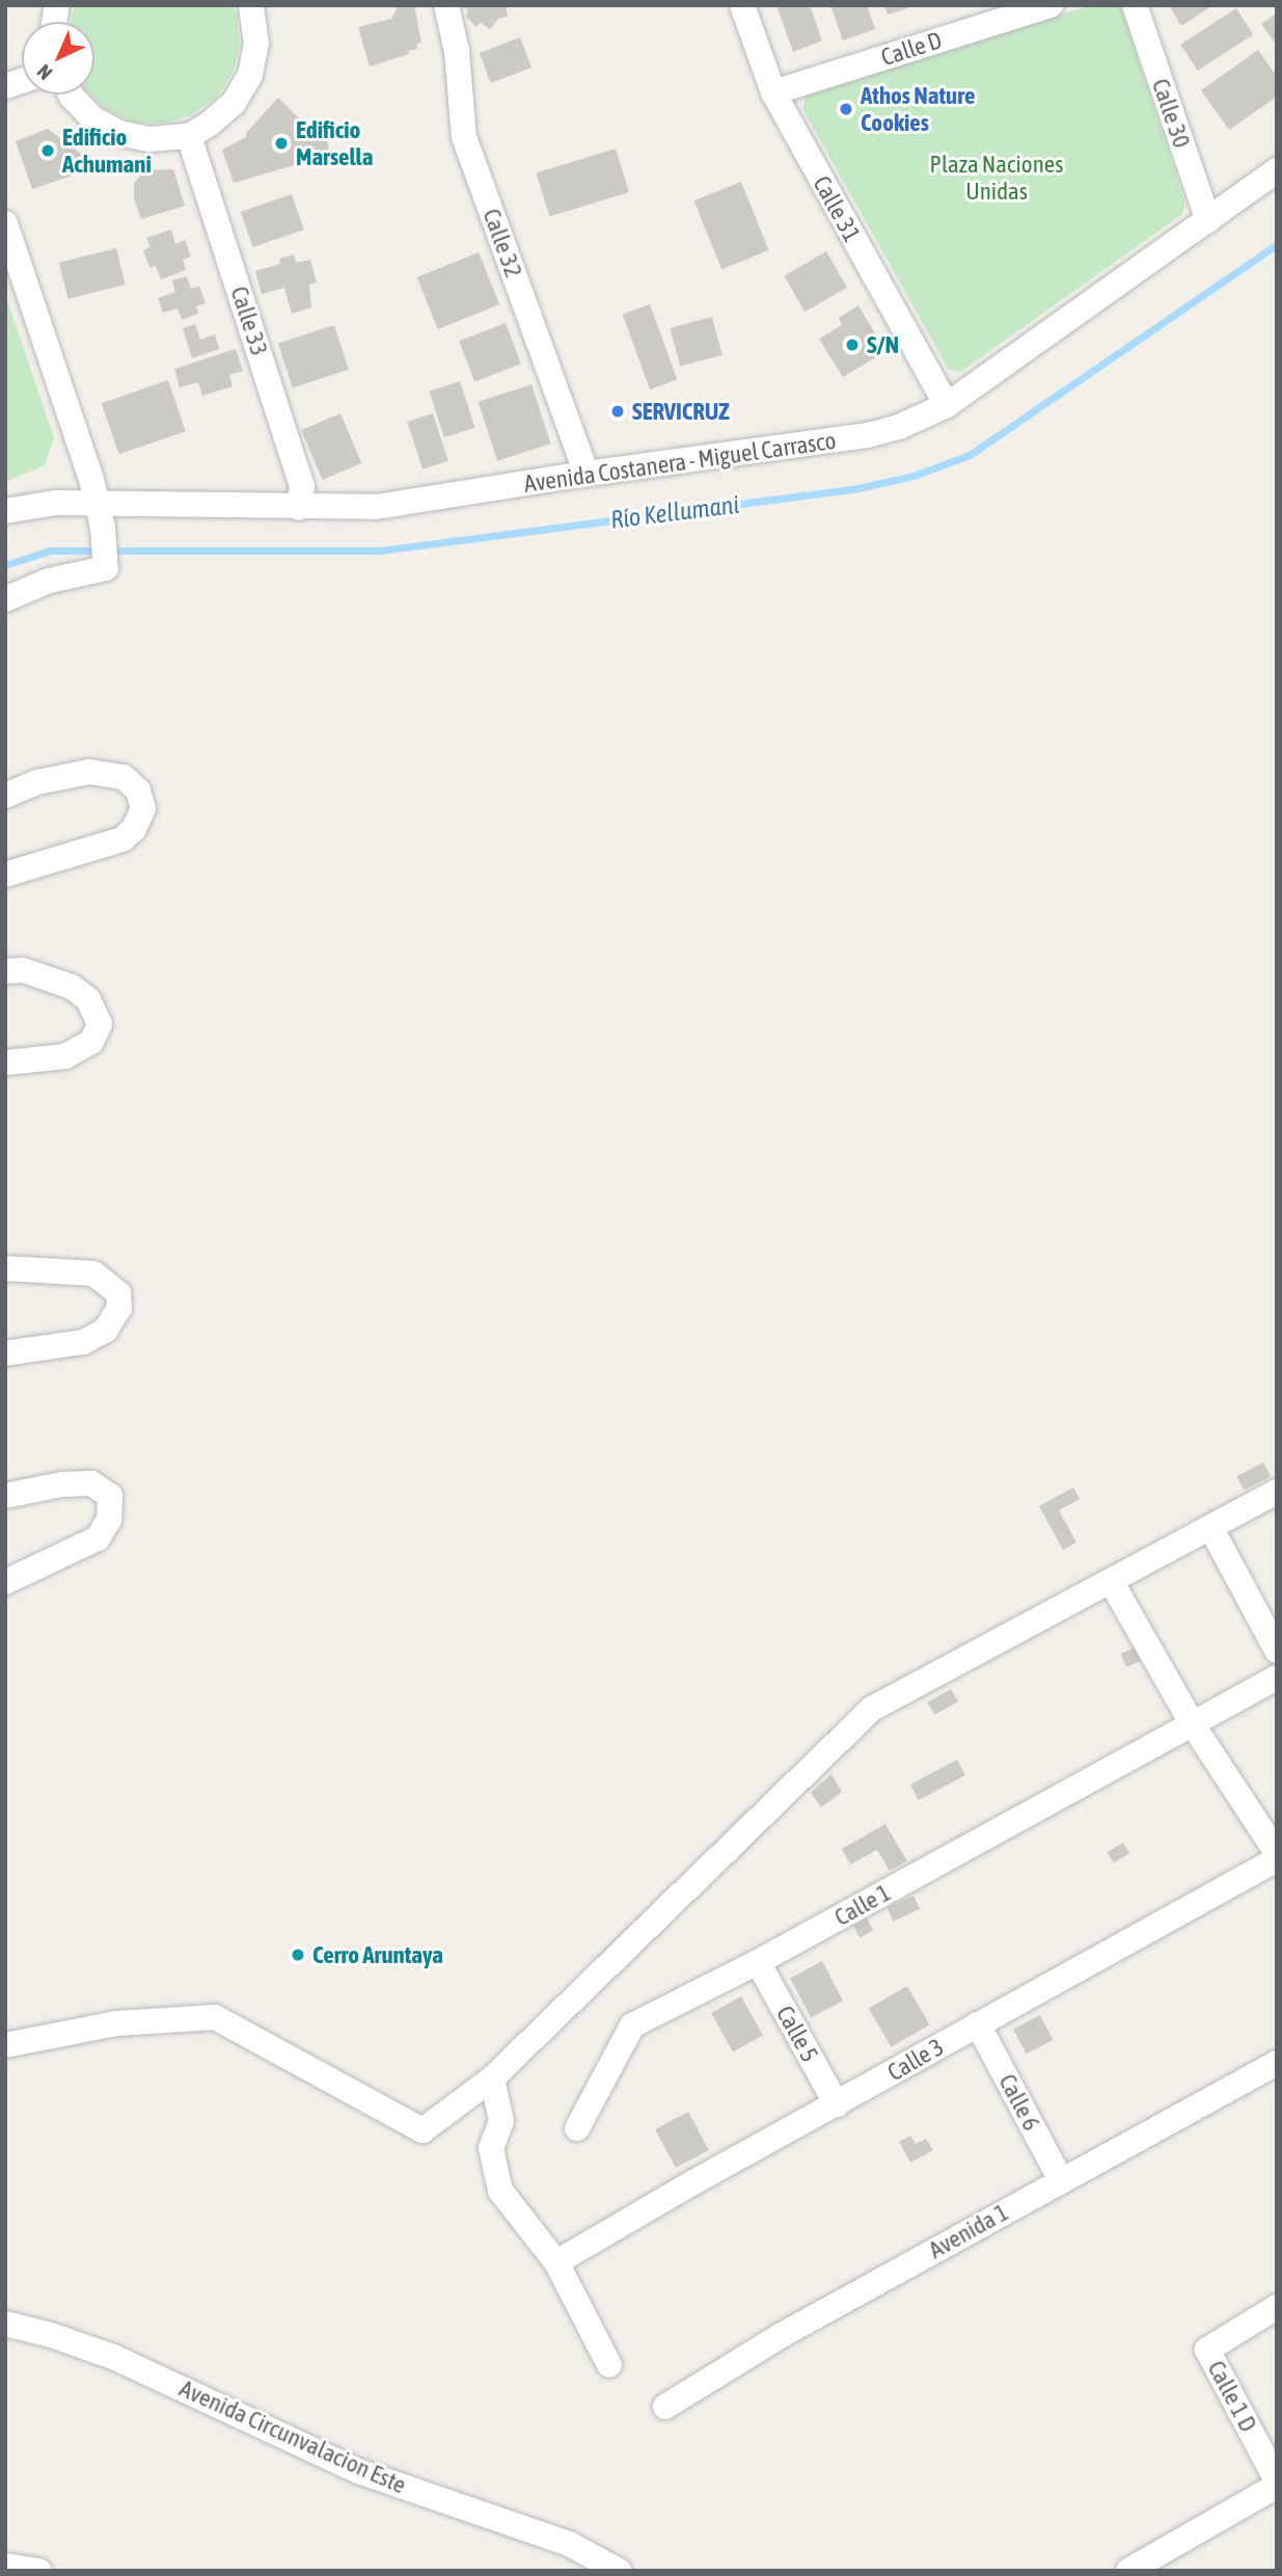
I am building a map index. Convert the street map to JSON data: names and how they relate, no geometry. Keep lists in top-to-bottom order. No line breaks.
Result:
{"streets":{"street":["Calle D","Calle 30","Calle 31","Calle 32","Calle 33","Avenida Costanera - Miguel Carrasco","Calle 1","Calle 5","Calle 3","Calle 6","Avenida 1","Calle 1 D","Avenida Circunvalacion Este"]},"crossings":[["Calle D","Calle 31"],["Calle 30","Avenida Costanera - Miguel Carrasco"],["Calle 31","Avenida Costanera - Miguel Carrasco"],["Calle 32","Avenida Costanera - Miguel Carrasco"],["Calle 33","Avenida Costanera - Miguel Carrasco"],["Calle 1","Calle 5"],["Calle 5","Calle 3"],["Calle 3","Calle 6"],["Calle 6","Avenida 1"]],"water":["Río Kellumani"],"parks":["Plaza Naciones Unidas"],"places":["Athos Nature Cookies","Edificio Marsella","Edificio Achumani","S/N","SERVICRUZ","Cerro Aruntaya"],"north":"bottom left"}
